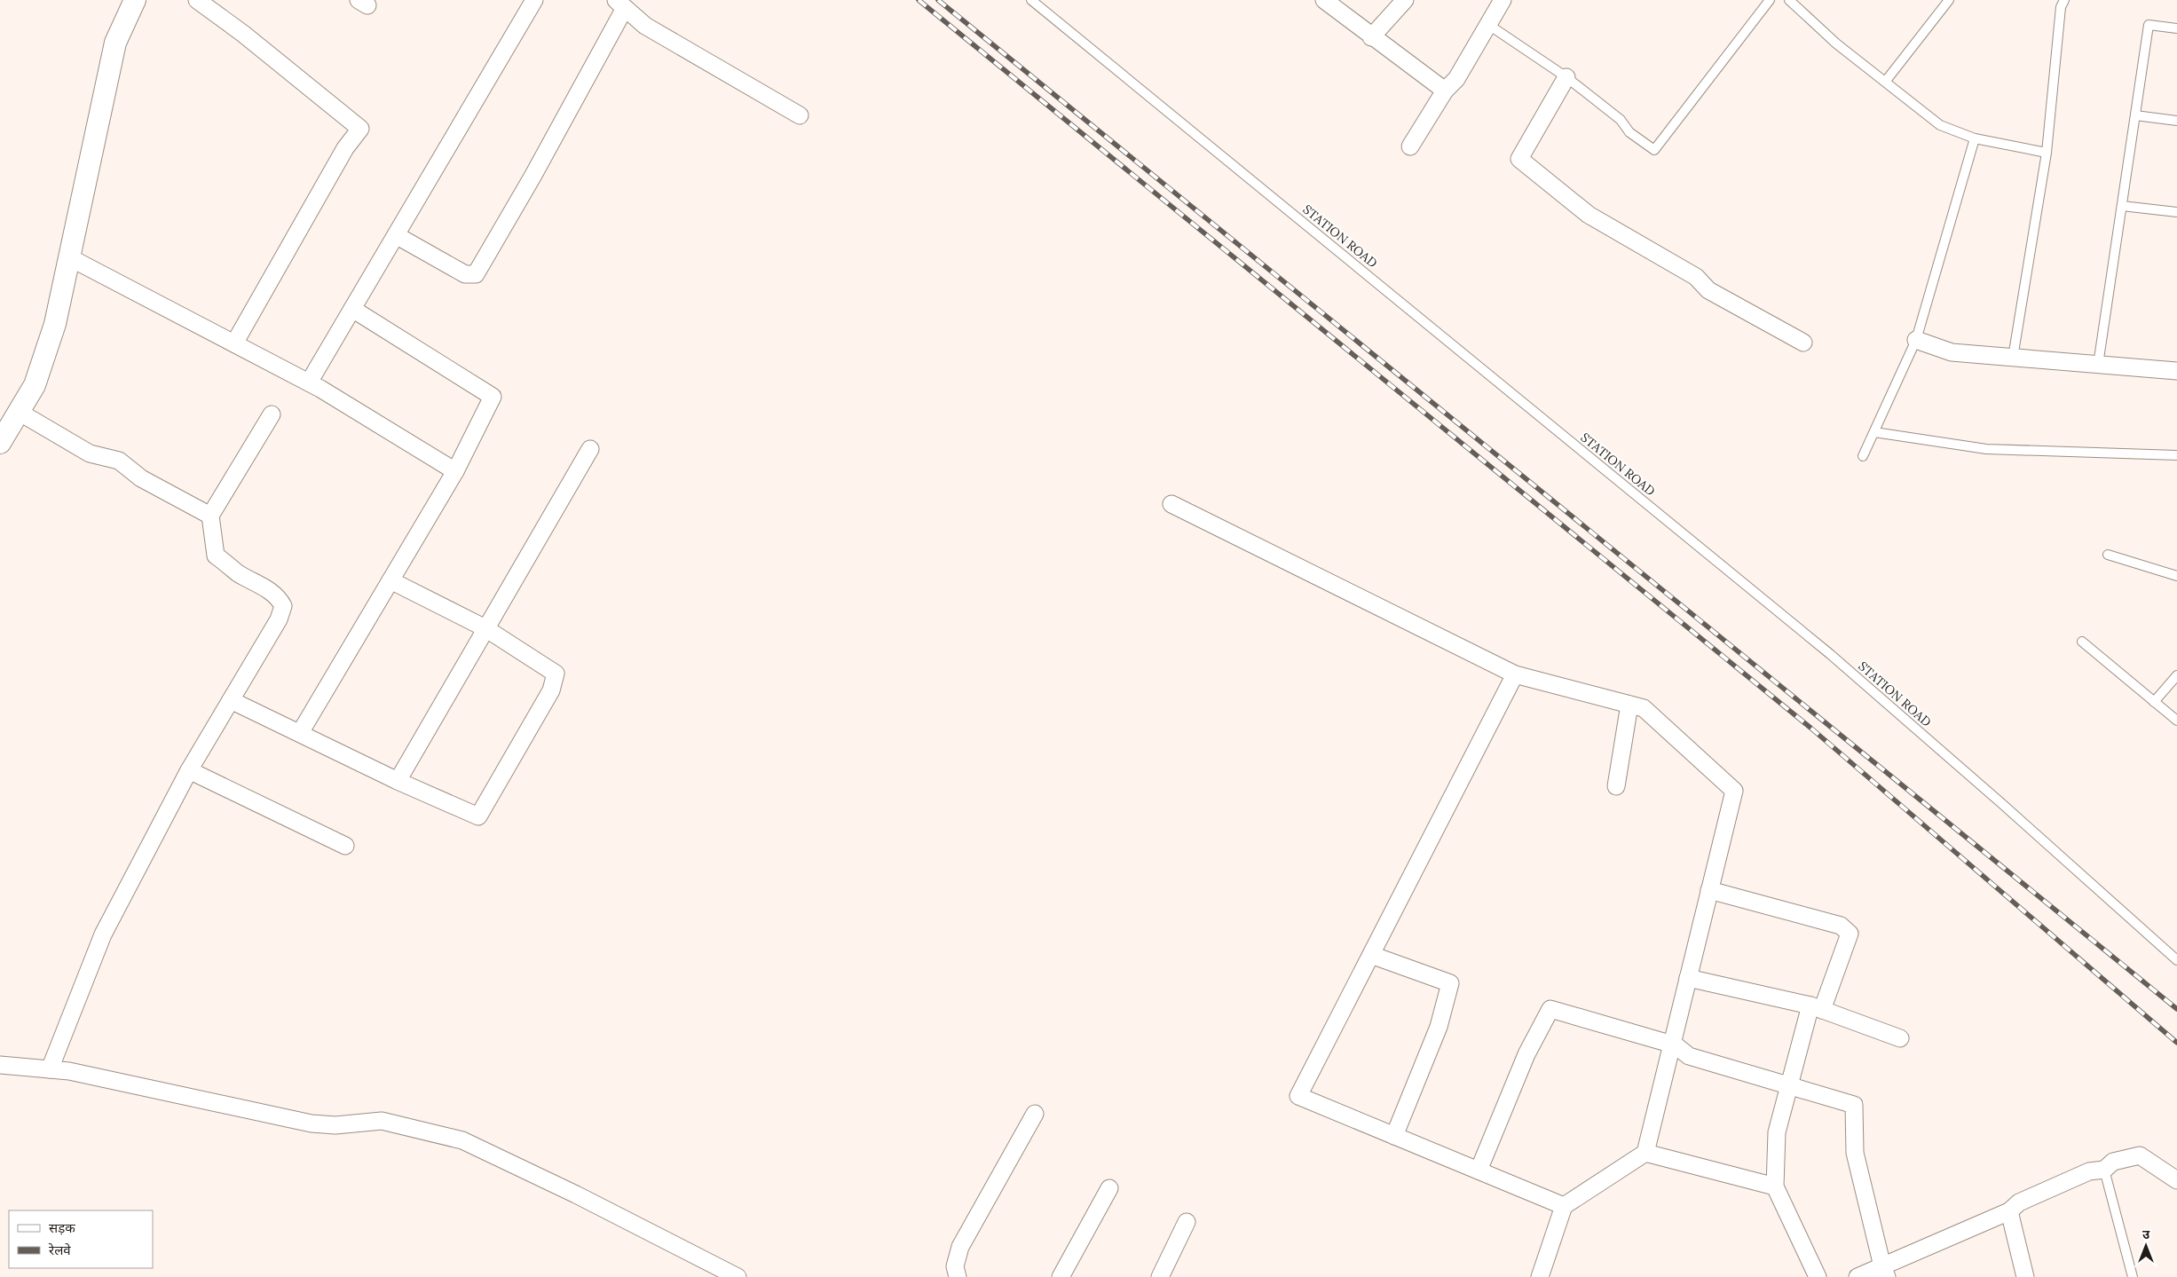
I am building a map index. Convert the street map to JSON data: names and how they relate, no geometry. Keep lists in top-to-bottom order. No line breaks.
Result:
{"streets":{"lane":["STATION ROAD"]},"legend":["सड़क","रेलवे"],"north":"top"}
